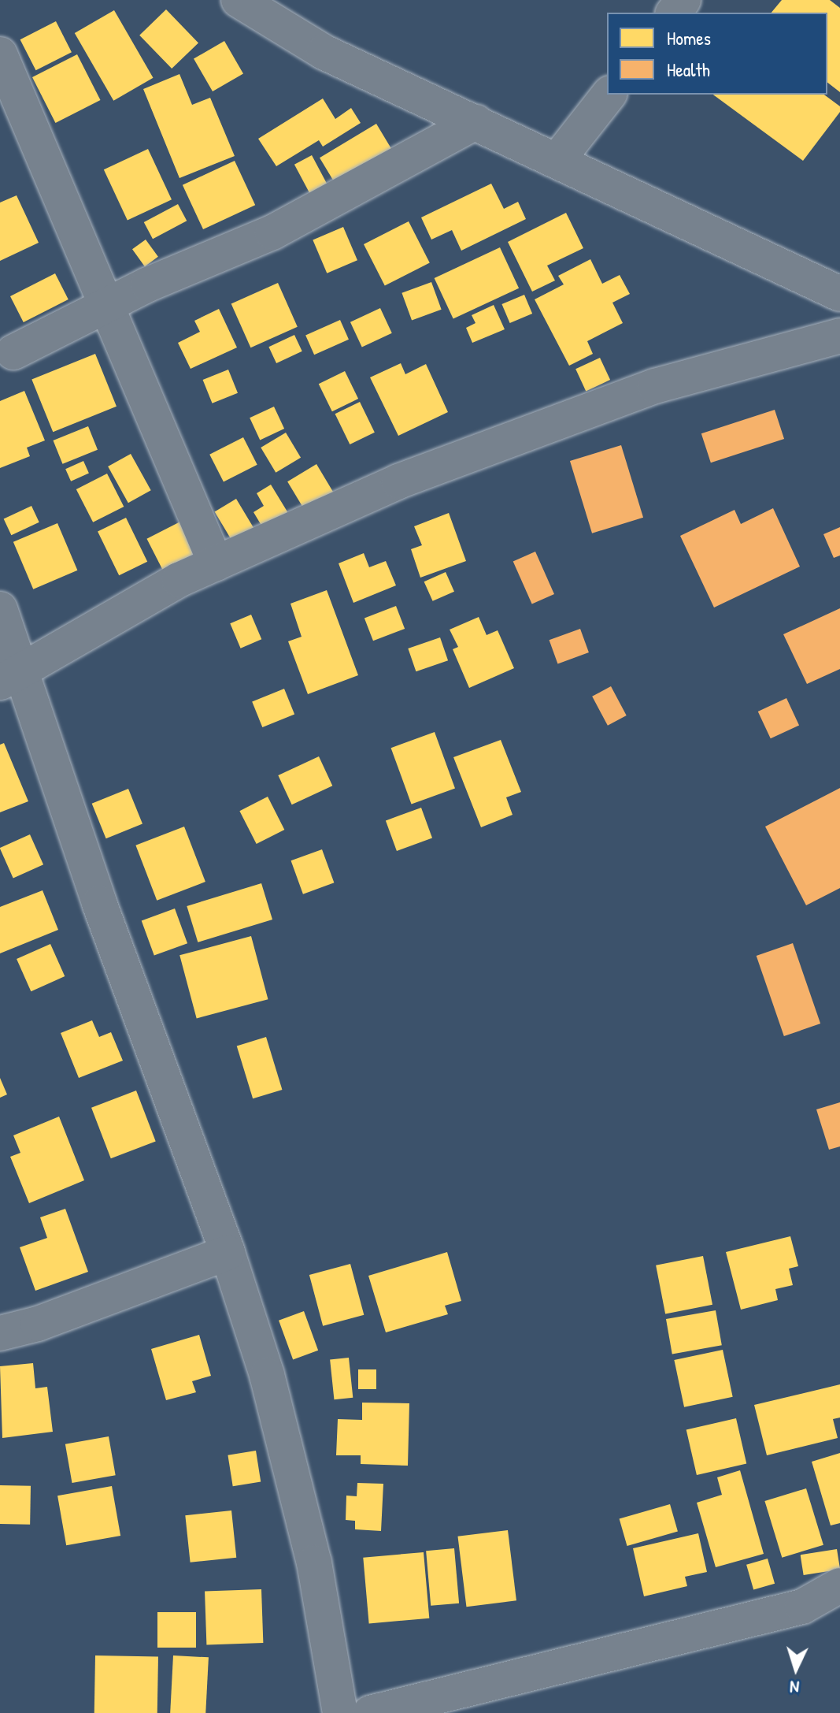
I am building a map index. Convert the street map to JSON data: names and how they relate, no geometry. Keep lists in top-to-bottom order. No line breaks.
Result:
{"legend":["Homes","Health"],"north":"bottom"}
